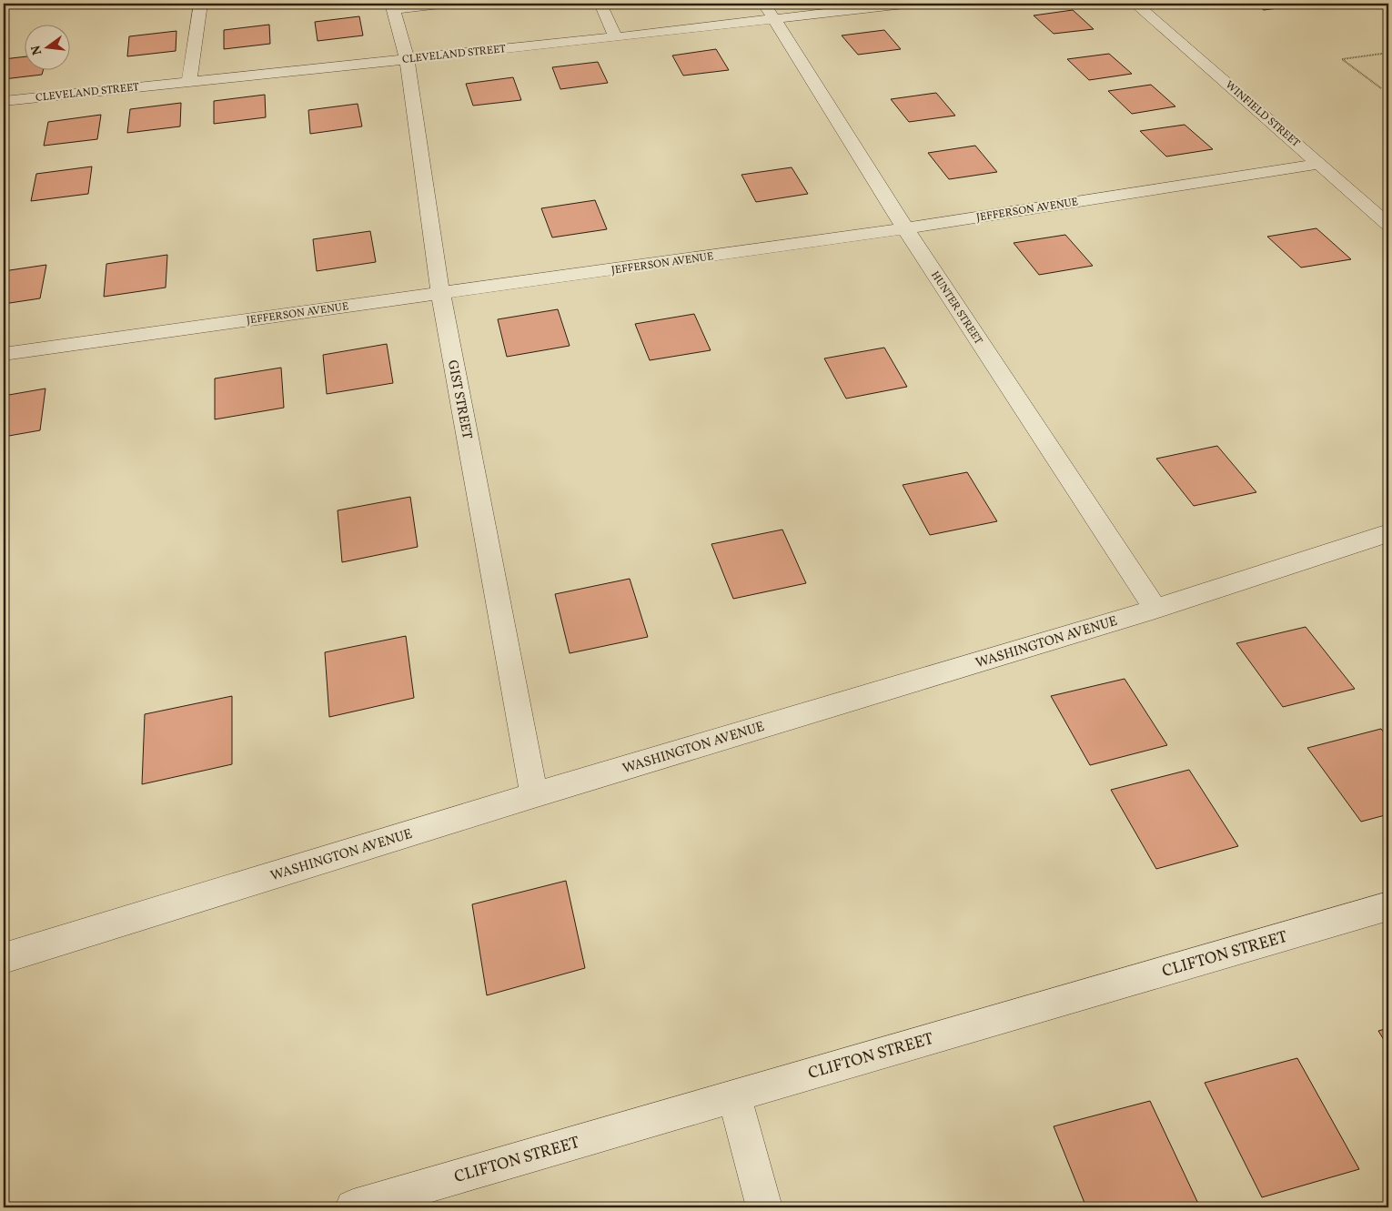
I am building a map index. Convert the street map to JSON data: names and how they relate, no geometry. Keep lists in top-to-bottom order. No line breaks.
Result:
{"streets":{"street":["CLEVELAND STREET","WINFIELD STREET","JEFFERSON AVENUE","HUNTER STREET","GIST STREET","WASHINGTON AVENUE","CLIFTON STREET"]},"crossings":[["CLEVELAND STREET","HUNTER STREET"],["CLEVELAND STREET","GIST STREET"],["WINFIELD STREET","JEFFERSON AVENUE"],["JEFFERSON AVENUE","HUNTER STREET"],["JEFFERSON AVENUE","GIST STREET"],["HUNTER STREET","WASHINGTON AVENUE"],["GIST STREET","WASHINGTON AVENUE"]],"north":"left"}
